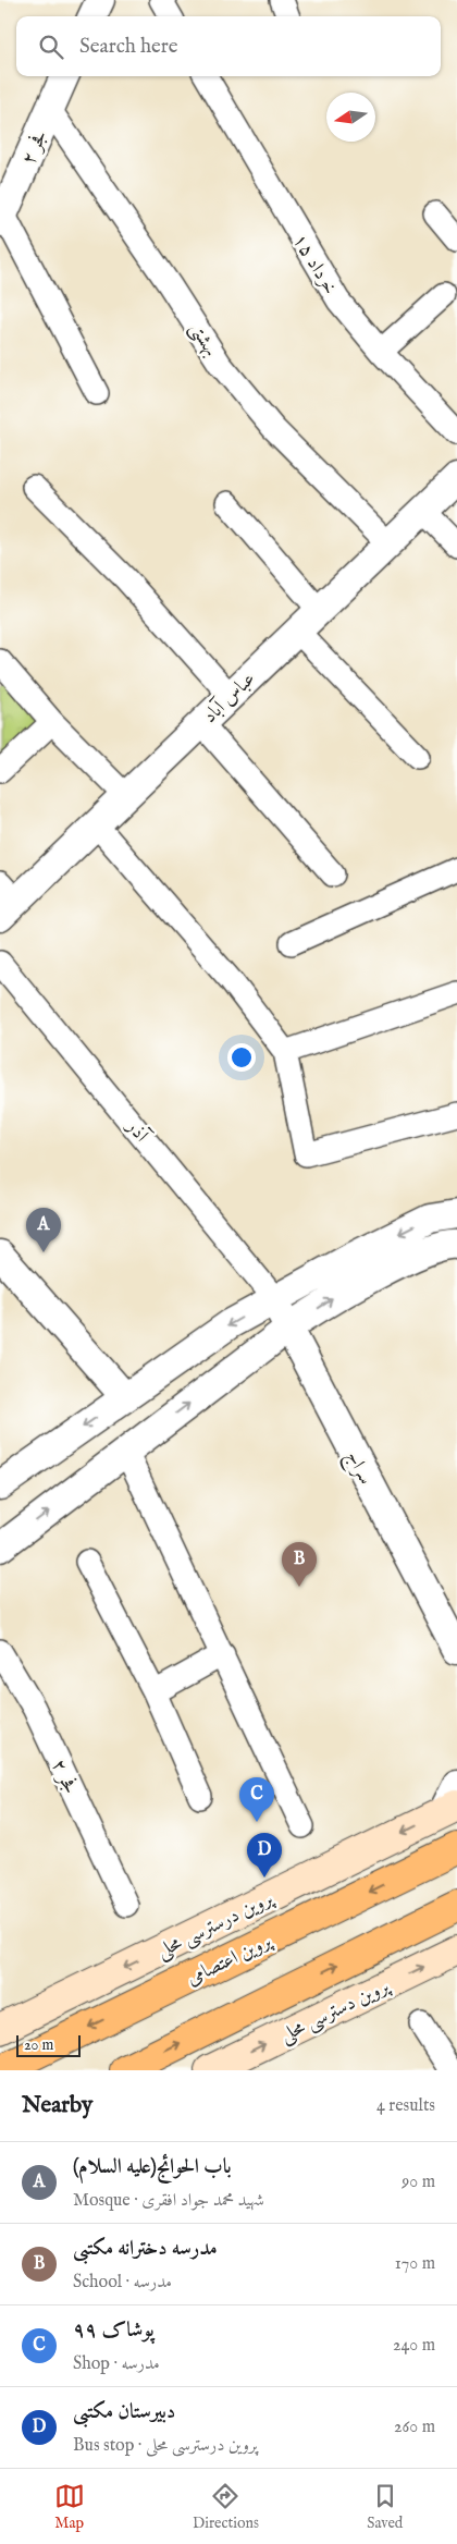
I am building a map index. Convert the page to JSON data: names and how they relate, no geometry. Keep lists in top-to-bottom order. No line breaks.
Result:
{"streets":{"main road":["پروین درسترسی محلی","پروین اعتصامی","پروین دسترسی محلی"],"street":["فجر ۲","۱۵ خرداد","بهشتی","عباس آباد","آذر","سراج"]},"crossings":[["فجر ۲","بهشتی"],["بهشتی","عباس آباد"],["آذر","سراج"]],"scale_bar":"20 m","north":"left","page":{"search":"Search here","pins":["A","B","C","D"],"scale":"20 m","heading":["Nearby","4 results"],"list":[{"mark":"A","name":"باب الحوائج(علیه السلام)","note":"Mosque · شهید محمد جواد افقری","value":"90 m"},{"mark":"B","name":"مدرسه دخترانه مکتبی","note":"School · مدرسه","value":"170 m"},{"mark":"C","name":"پوشاک ۹۹","note":"Shop · مدرسه","value":"240 m"},{"mark":"D","name":"دبیرستان مکتبی","note":"Bus stop · پروین درسترسی محلی","value":"260 m"}],"nav":["Map","Directions","Saved"]}}
